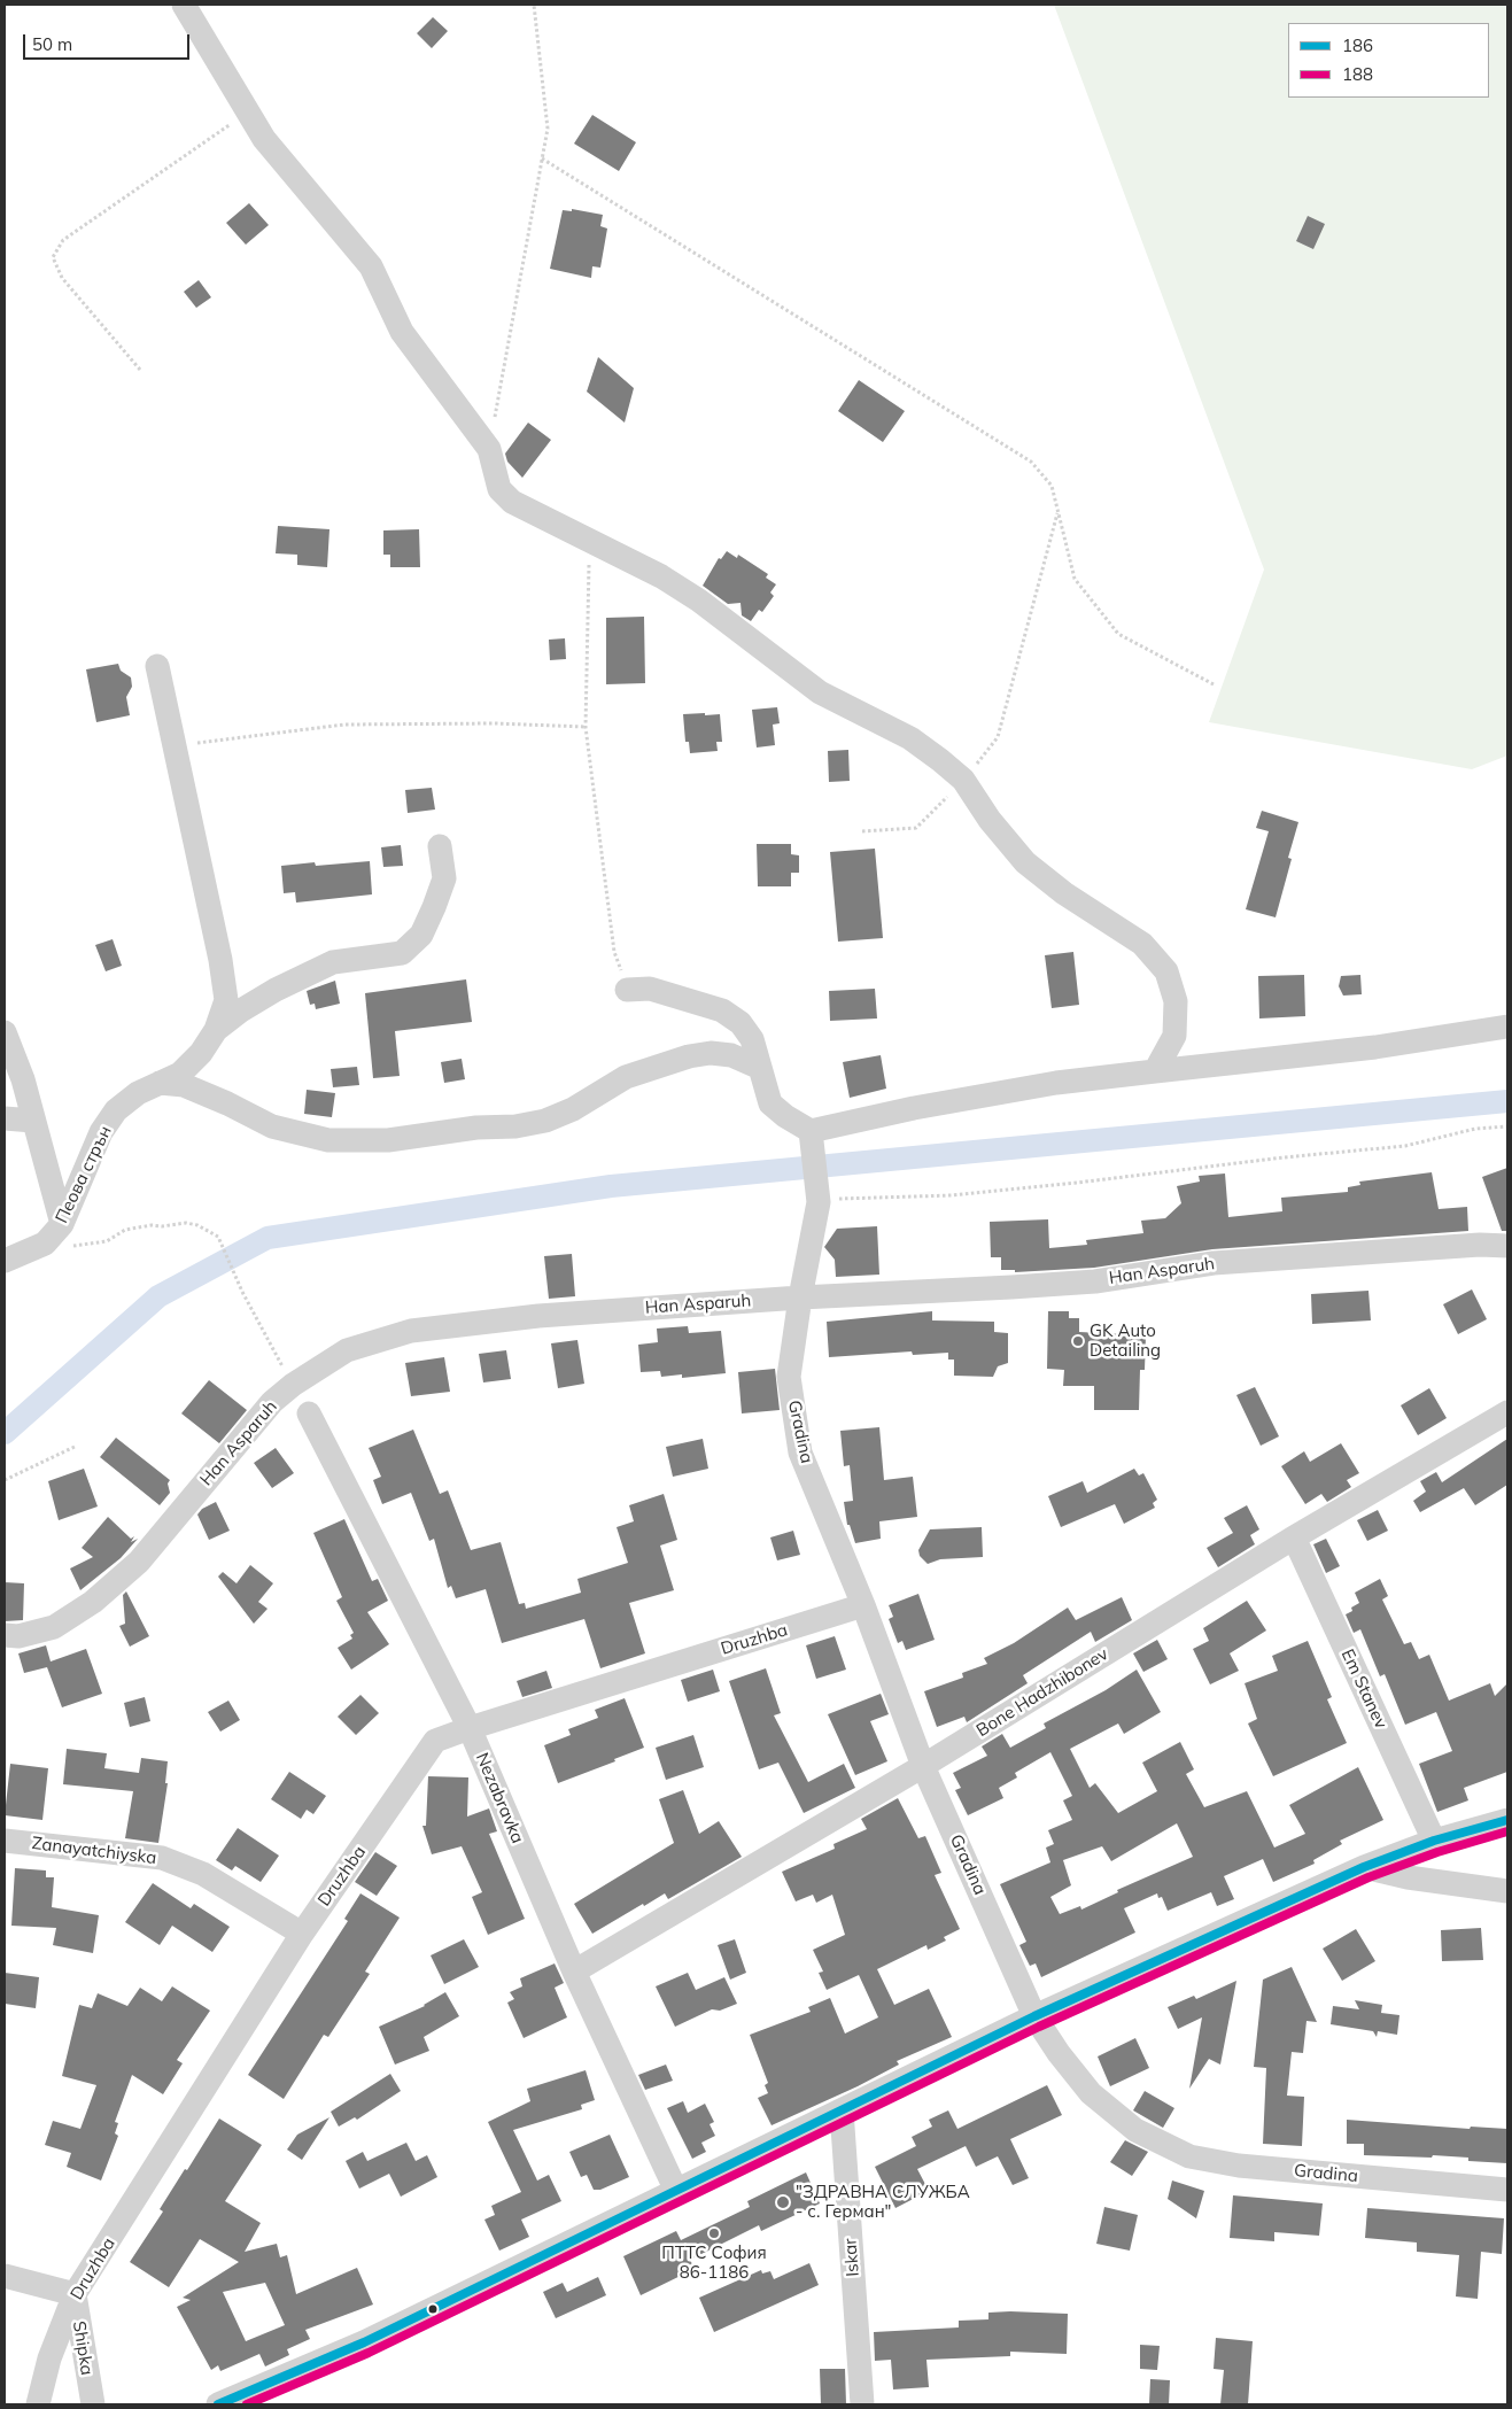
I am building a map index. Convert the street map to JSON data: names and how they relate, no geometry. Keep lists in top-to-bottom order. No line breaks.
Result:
{"streets":{"street":["Пеова стрън","Han Asparuh","Gradina","Druzhba","Em Stanev","Bone Hadzhibonev","Nezabravka","Zanayatchiyska","Iskar","Shipka"]},"crossings":[["Han Asparuh","Gradina"],["Gradina","Druzhba"],["Gradina","Bone Hadzhibonev"],["Druzhba","Nezabravka"],["Druzhba","Zanayatchiyska"],["Druzhba","Shipka"],["Em Stanev","Bone Hadzhibonev"],["Bone Hadzhibonev","Nezabravka"]],"places":["GK Auto Detailing","\"ЗДРАВНА СЛУЖБА - с. Герман\"","ПТТС София 86-1186"],"lines":["transit line 186","transit line 188"],"legend":["186","188"],"scale_bar":"50 m"}
